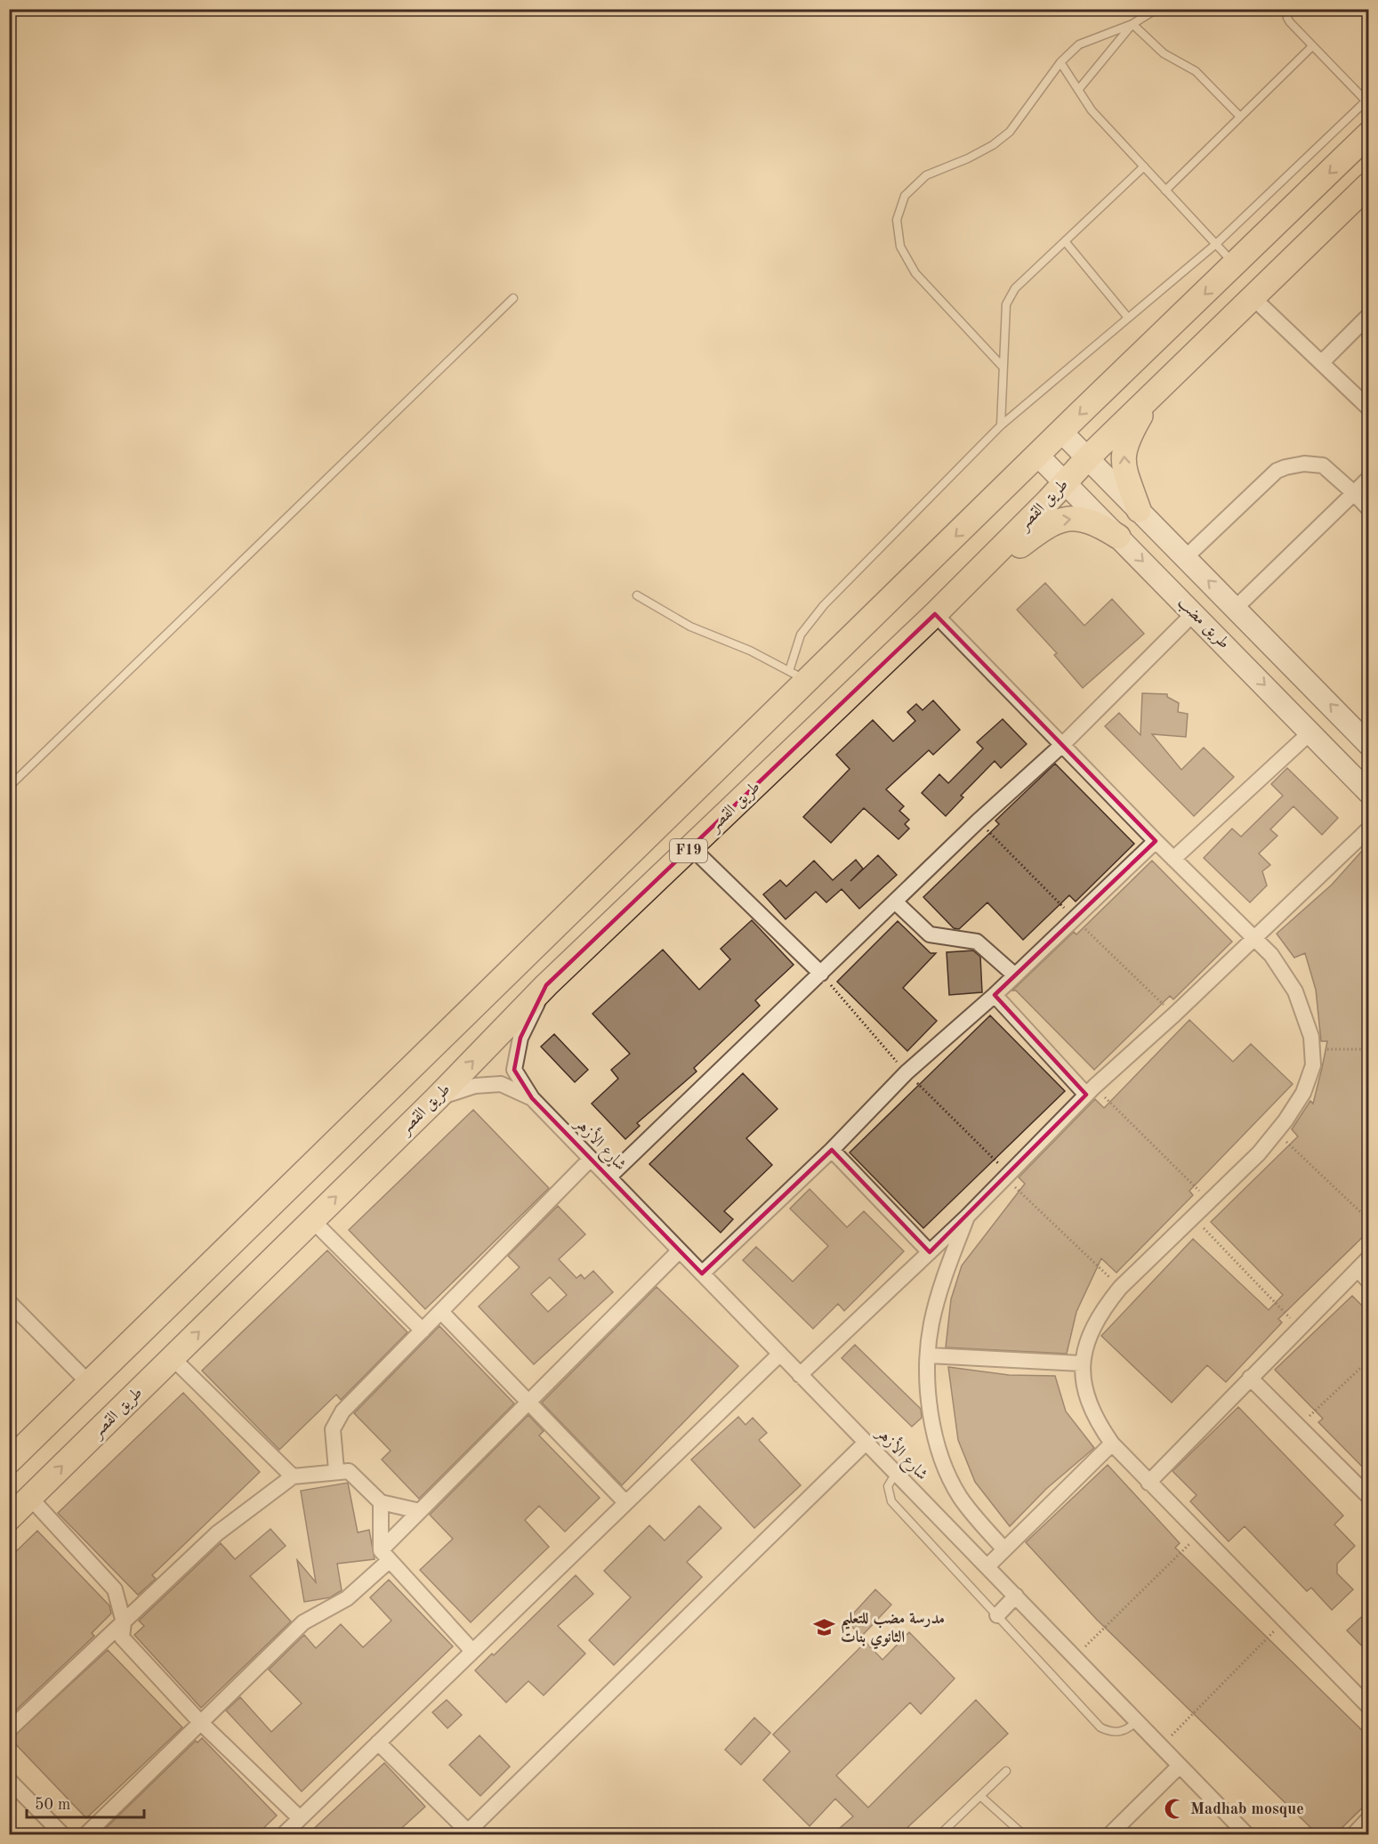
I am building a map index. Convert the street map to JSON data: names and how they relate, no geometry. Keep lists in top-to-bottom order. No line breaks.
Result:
{"streets":{"main road":["طريق القصر","طريق مضب","F19"],"street":["شارع الأزهر"]},"crossings":[["طريق القصر","طريق مضب"],["طريق القصر","شارع الأزهر"],["طريق مضب","F19"]],"places":{"school or university":["مدرسة مضب للتعليم الثانوي بنات"],"mosque":["Madhab mosque"]},"scale_bar":"50 m"}
